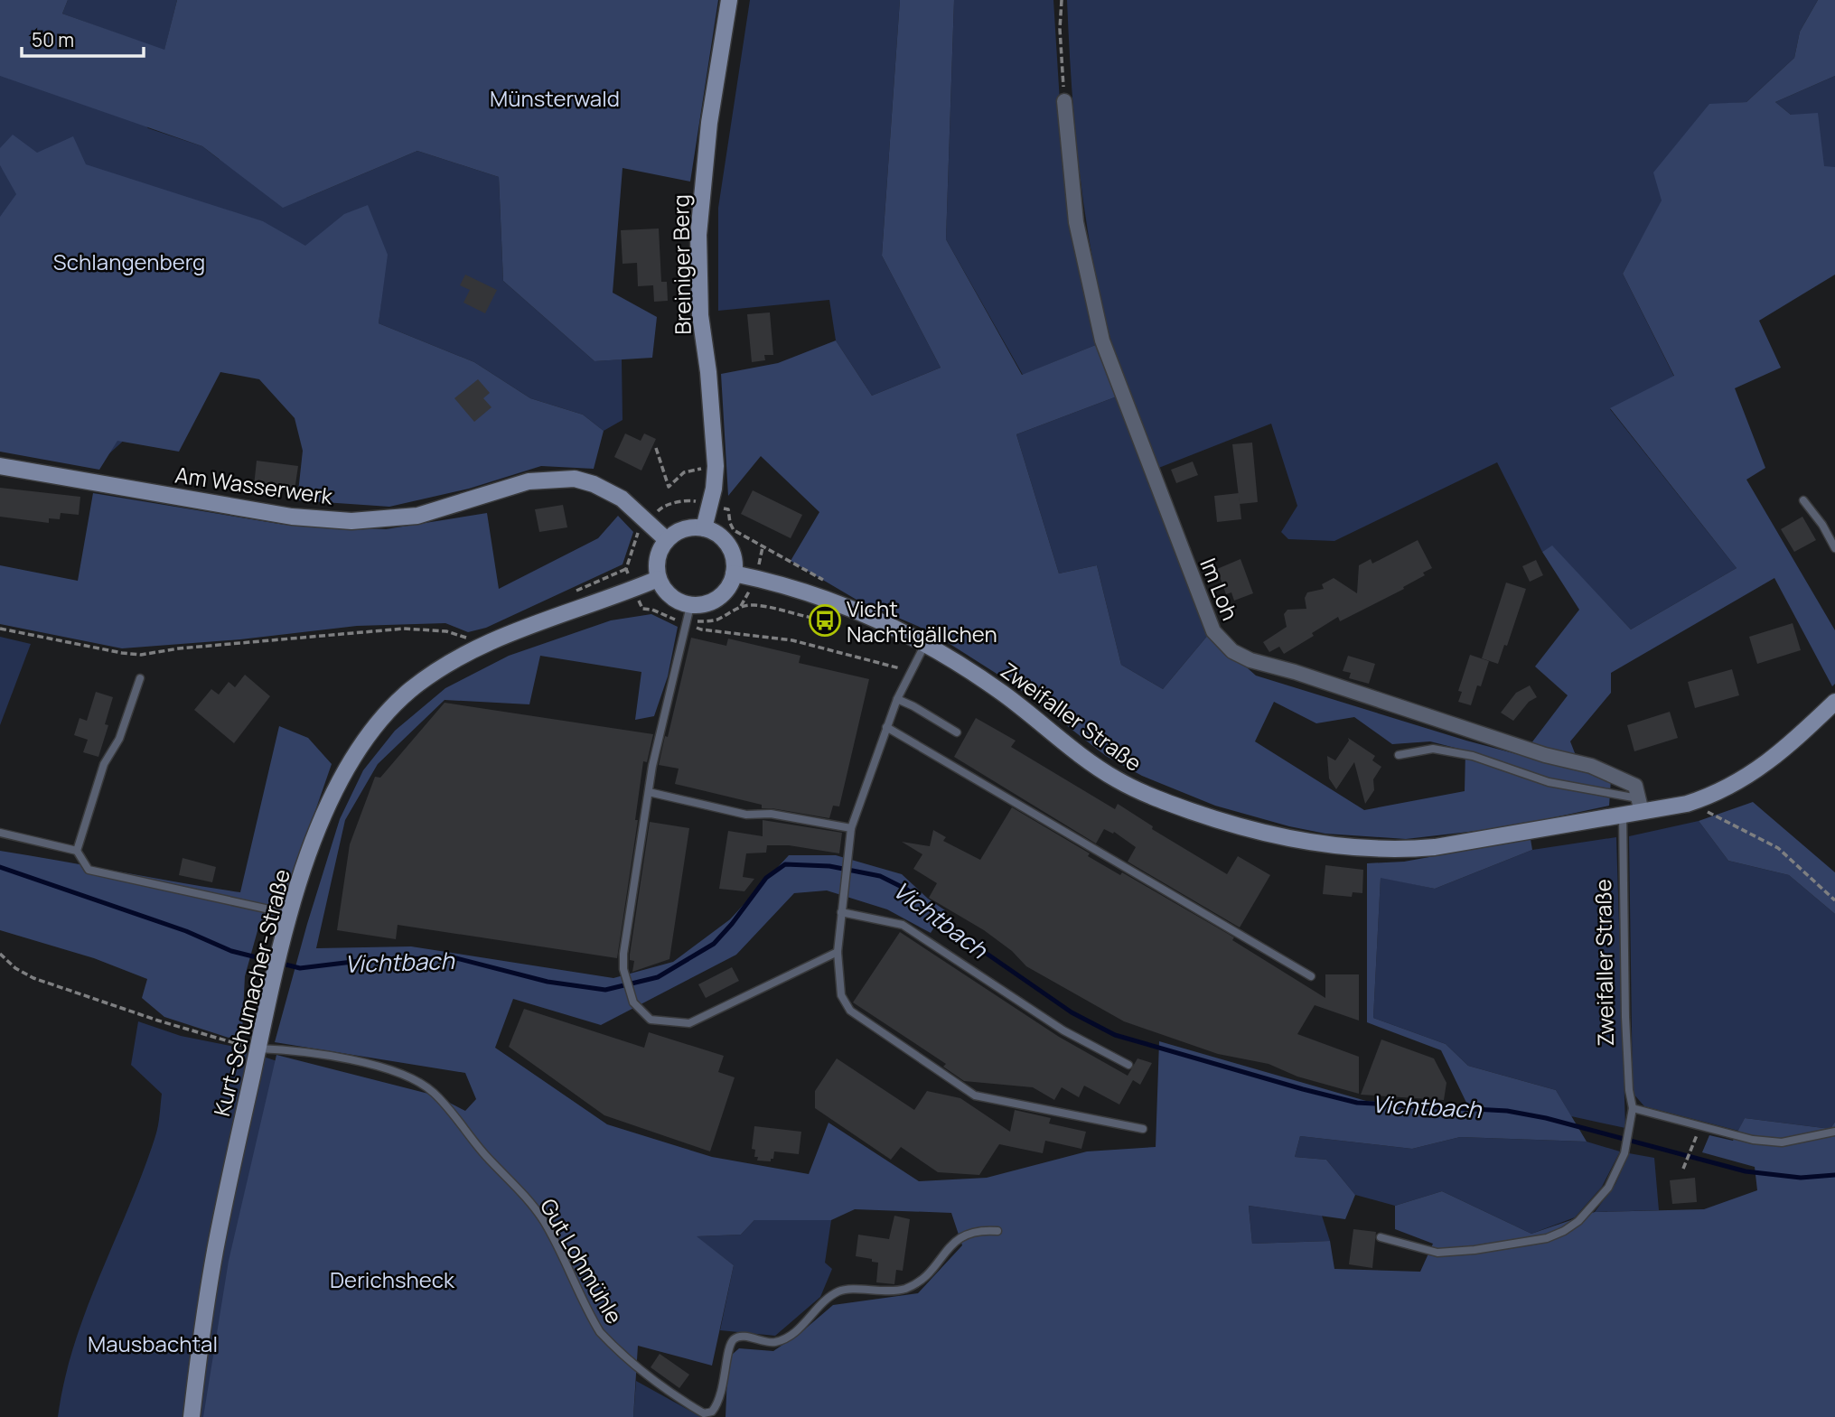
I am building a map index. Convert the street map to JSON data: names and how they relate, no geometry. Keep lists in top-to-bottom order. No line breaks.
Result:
{"streets":{"main road":["Breiniger Berg","Am Wasserwerk","Zweifaller Straße","Kurt-Schumacher-Straße"],"street":["Im Loh"],"lane":["Gut Lohmühle"]},"crossings":[["Breiniger Berg","Am Wasserwerk"],["Breiniger Berg","Zweifaller Straße"],["Breiniger Berg","Kurt-Schumacher-Straße"],["Am Wasserwerk","Zweifaller Straße"],["Am Wasserwerk","Kurt-Schumacher-Straße"],["Im Loh","Zweifaller Straße"],["Zweifaller Straße","Kurt-Schumacher-Straße"],["Kurt-Schumacher-Straße","Gut Lohmühle"]],"water":["Vichtbach"],"parks":["Münsterwald","Schlangenberg","Derichsheck","Mausbachtal"],"places":{"bus stop":["Vicht Nachtigällchen"]},"scale_bar":"50 m"}
